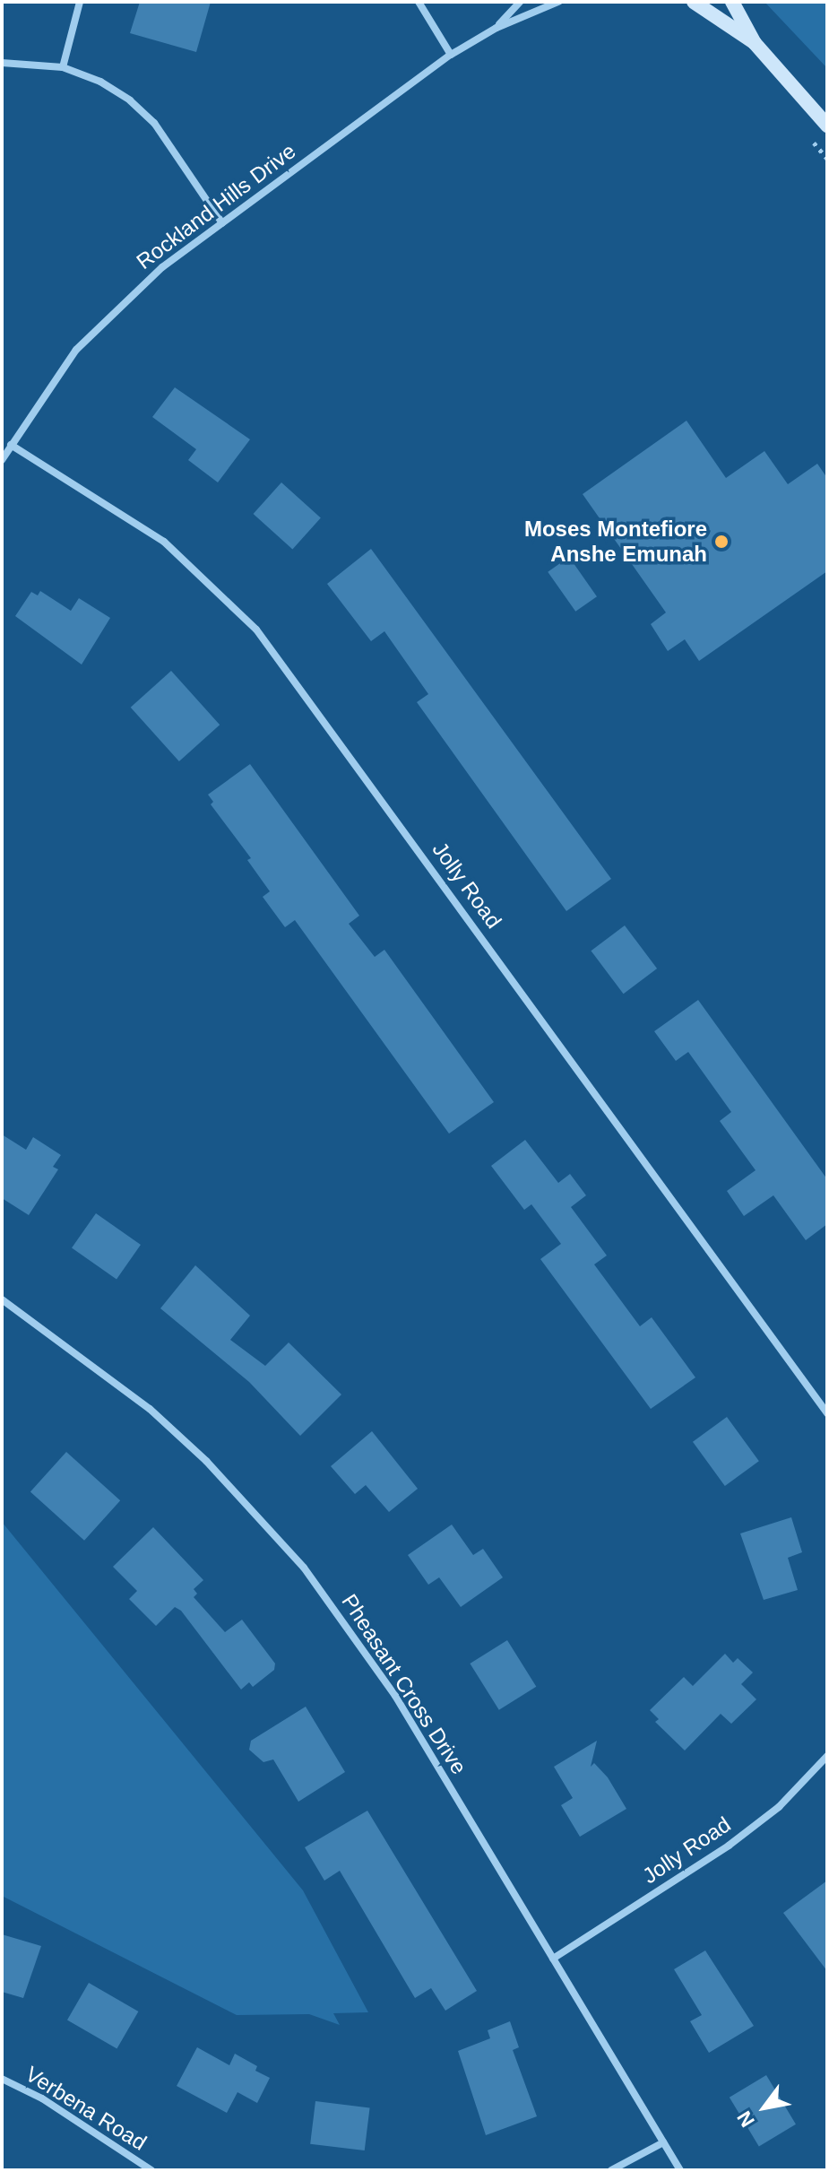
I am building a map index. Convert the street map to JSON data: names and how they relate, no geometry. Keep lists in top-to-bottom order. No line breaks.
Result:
{"streets":{"street":["Rockland Hills Drive","Jolly Road","Pheasant Cross Drive","Verbena Road"]},"crossings":[["Rockland Hills Drive","Jolly Road"],["Jolly Road","Pheasant Cross Drive"]],"places":["Moses Montefiore Anshe Emunah"],"north":"bottom left"}
